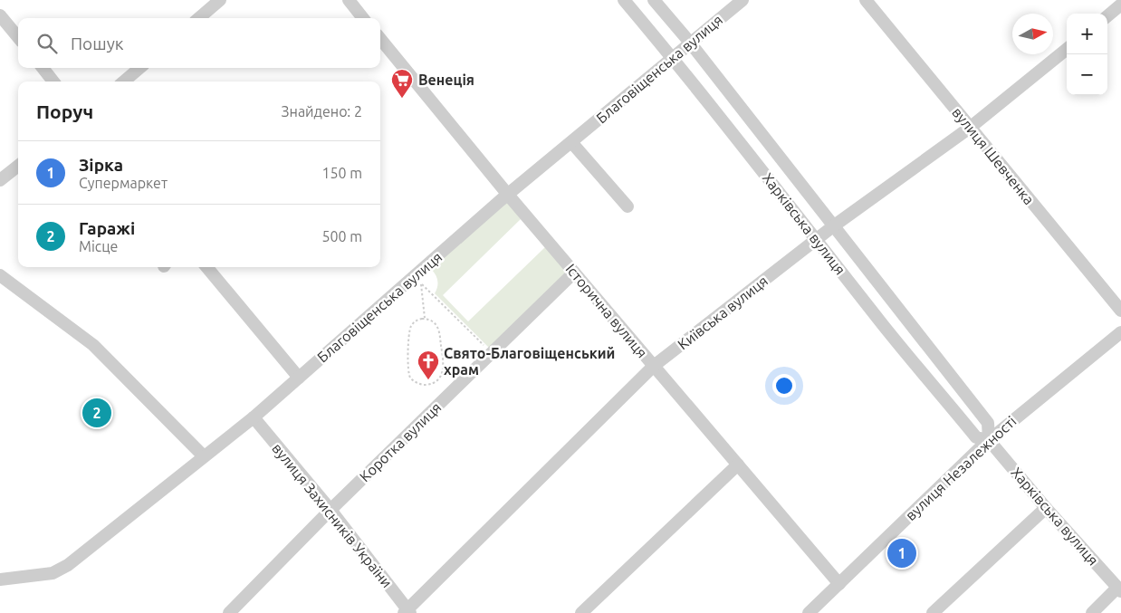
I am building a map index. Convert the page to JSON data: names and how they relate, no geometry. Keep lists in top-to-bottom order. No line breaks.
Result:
{"streets":{"street":["Благовіщенська вулиця","вулиця Шевченка","Харківська вулиця","Історична вулиця","Київська вулиця","Коротка вулиця","вулиця Незалежності","вулиця Захисників України"]},"crossings":[["Благовіщенська вулиця","Харківська вулиця"],["Благовіщенська вулиця","Історична вулиця"],["Благовіщенська вулиця","вулиця Захисників України"],["вулиця Шевченка","Київська вулиця"],["Харківська вулиця","Київська вулиця"],["Харківська вулиця","вулиця Незалежності"],["Історична вулиця","Київська вулиця"],["Історична вулиця","Коротка вулиця"],["Історична вулиця","вулиця Незалежності"],["Київська вулиця","вулиця Захисників України"],["Коротка вулиця","вулиця Захисників України"]],"places":{"supermarket":["Венеція"],"church":["Свято-Благовіщенський храм"]},"north":"right","page":{"map_buttons":["+","−"],"search":"Пошук","heading":["Поруч","Знайдено: 2"],"list":[{"mark":"1","name":"Зірка","note":"Супермаркет","value":"150 m"},{"mark":"2","name":"Гаражі","note":"Місце","value":"500 m"}],"pins":["2","1"]}}
